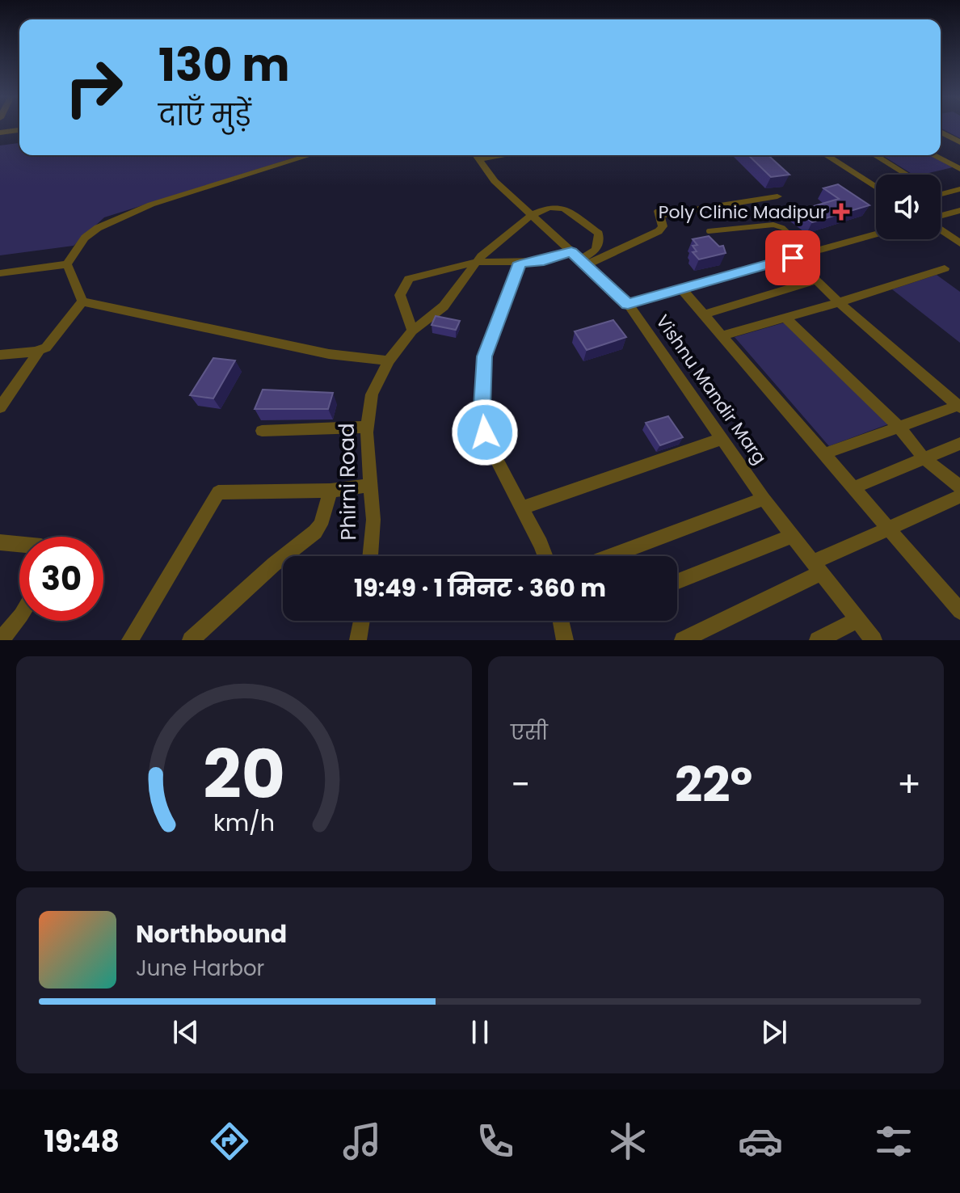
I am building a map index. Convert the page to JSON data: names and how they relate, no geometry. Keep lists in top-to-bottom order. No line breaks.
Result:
{"streets":{"street":["Vishnu Mandir Marg","Phirni Road"]},"places":{"health":["Poly Clinic Madipur"]},"page":{"turn":["130 m","दाएँ मुड़ें"],"limit":"30","trip":"19:49 · 1 मिनट · 360 m","tile":"एसी","heat":["−","22°","+"],"song":["Northbound","June Harbor"],"tabs":"19:48","gauge":["20","km/h"]}}
